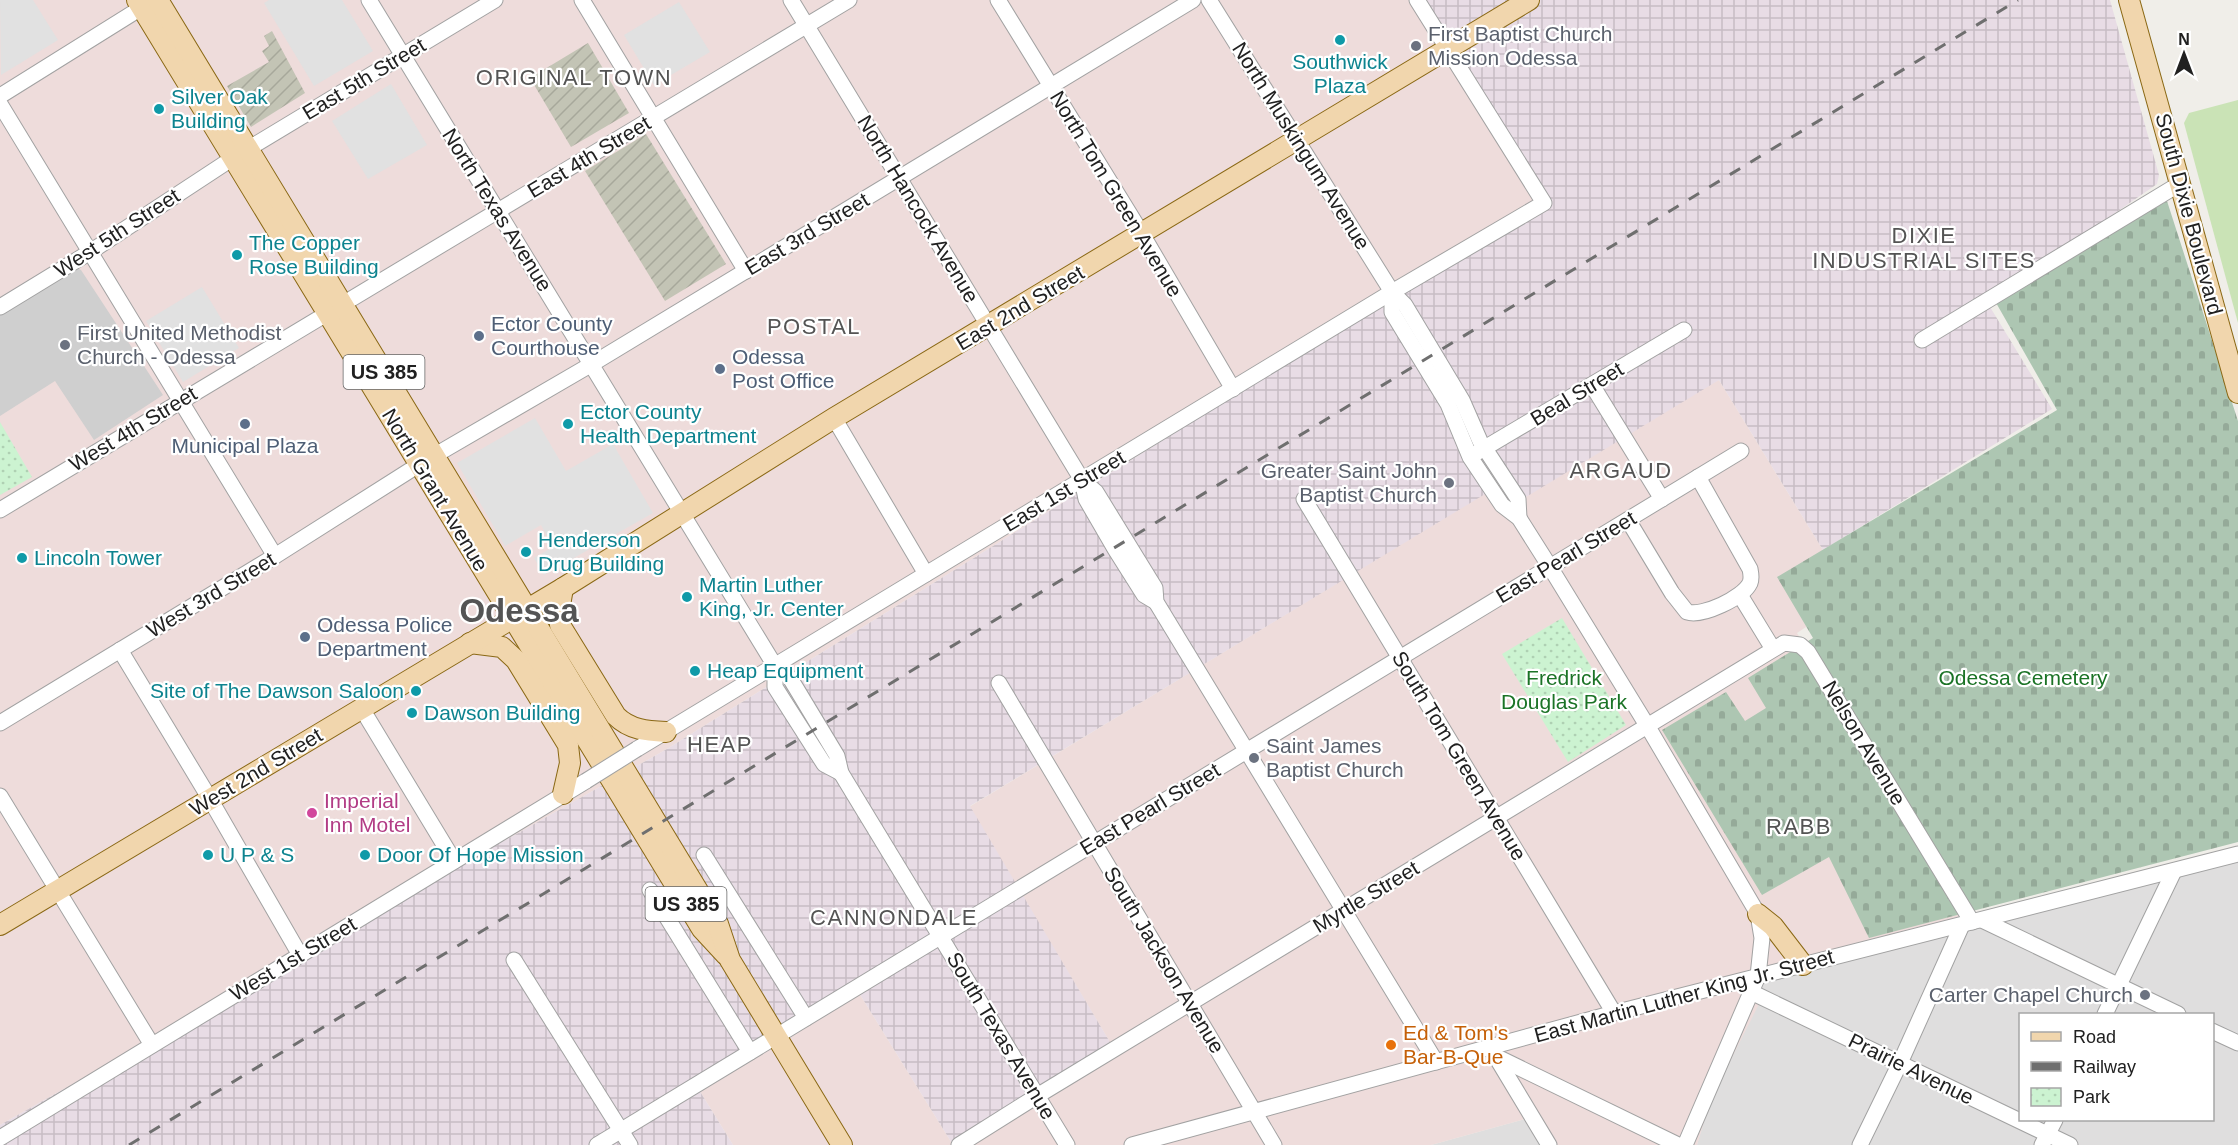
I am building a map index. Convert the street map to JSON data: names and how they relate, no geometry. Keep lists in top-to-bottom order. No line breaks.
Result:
{"streets":{"main road":["South Dixie Boulevard","East 2nd Street","US 385","North Grant Avenue","West 2nd Street"],"street":["East 5th Street","North Muskingum Avenue","East 4th Street","North Tom Green Avenue","North Hancock Avenue","North Texas Avenue","West 5th Street","East 3rd Street","Beal Street","West 4th Street","East 1st Street","East Pearl Street","West 3rd Street","Nelson Avenue","South Tom Green Avenue","Myrtle Street","West 1st Street","South Jackson Avenue","East Martin Luther King Jr. Street","South Texas Avenue","Prairie Avenue"]},"crossings":[["East 5th Street","North Texas Avenue"],["East 5th Street","West 5th Street"],["East 5th Street","North Grant Avenue"],["North Muskingum Avenue","East 2nd Street"],["North Muskingum Avenue","East 1st Street"],["East 4th Street","North Hancock Avenue"],["East 4th Street","North Texas Avenue"],["East 4th Street","West 4th Street"],["East 4th Street","North Grant Avenue"],["North Tom Green Avenue","East 3rd Street"],["North Tom Green Avenue","East 2nd Street"],["North Tom Green Avenue","East 1st Street"],["North Hancock Avenue","East 3rd Street"],["North Hancock Avenue","East 2nd Street"],["North Hancock Avenue","East 1st Street"],["North Hancock Avenue","East Pearl Street"],["North Hancock Avenue","Myrtle Street"],["North Hancock Avenue","East Martin Luther King Jr. Street"],["North Texas Avenue","East 3rd Street"],["North Texas Avenue","East 2nd Street"],["North Texas Avenue","East 1st Street"],["North Texas Avenue","South Texas Avenue"],["West 5th Street","North Grant Avenue"],["East 3rd Street","North Grant Avenue"],["East 3rd Street","West 3rd Street"],["East 2nd Street","North Grant Avenue"],["East 2nd Street","East 1st Street"],["East 2nd Street","West 2nd Street"],["US 385","North Grant Avenue"],["US 385","East Pearl Street"],["West 4th Street","North Grant Avenue"],["North Grant Avenue","East Pearl Street"],["North Grant Avenue","West 3rd Street"],["North Grant Avenue","West 2nd Street"],["East 1st Street","West 1st Street"],["East 1st Street","South Texas Avenue"],["East Pearl Street","South Tom Green Avenue"],["East Pearl Street","South Jackson Avenue"],["East Pearl Street","South Texas Avenue"],["Nelson Avenue","Myrtle Street"],["Nelson Avenue","East Martin Luther King Jr. Street"],["South Tom Green Avenue","Myrtle Street"],["South Tom Green Avenue","East Martin Luther King Jr. Street"],["Myrtle Street","South Jackson Avenue"],["Myrtle Street","South Texas Avenue"],["South Jackson Avenue","East Martin Luther King Jr. Street"]],"districts":["ORIGINAL TOWN","DIXIE INDUSTRIAL SITES","POSTAL","ARGAUD","Odessa","HEAP","RABB","CANNONDALE"],"parks":["Fredrick Douglas Park","Odessa Cemetery"],"places":["Southwick Plaza","First Baptist Church Mission Odessa","Silver Oak Building","The Copper Rose Building","Ector County Courthouse","First United Methodist Church - Odessa","Odessa Post Office","Municipal Plaza","Ector County Health Department","Greater Saint John Baptist Church","Henderson Drug Building","Lincoln Tower","Martin Luther King, Jr. Center","Odessa Police Department","Heap Equipment","Site of The Dawson Saloon","Dawson Building","Saint James Baptist Church","Imperial Inn Motel","U P & S","Door Of Hope Mission","Carter Chapel Church","Ed & Tom's Bar-B-Que"],"legend":["Road","Railway","Park"],"north":"top"}
